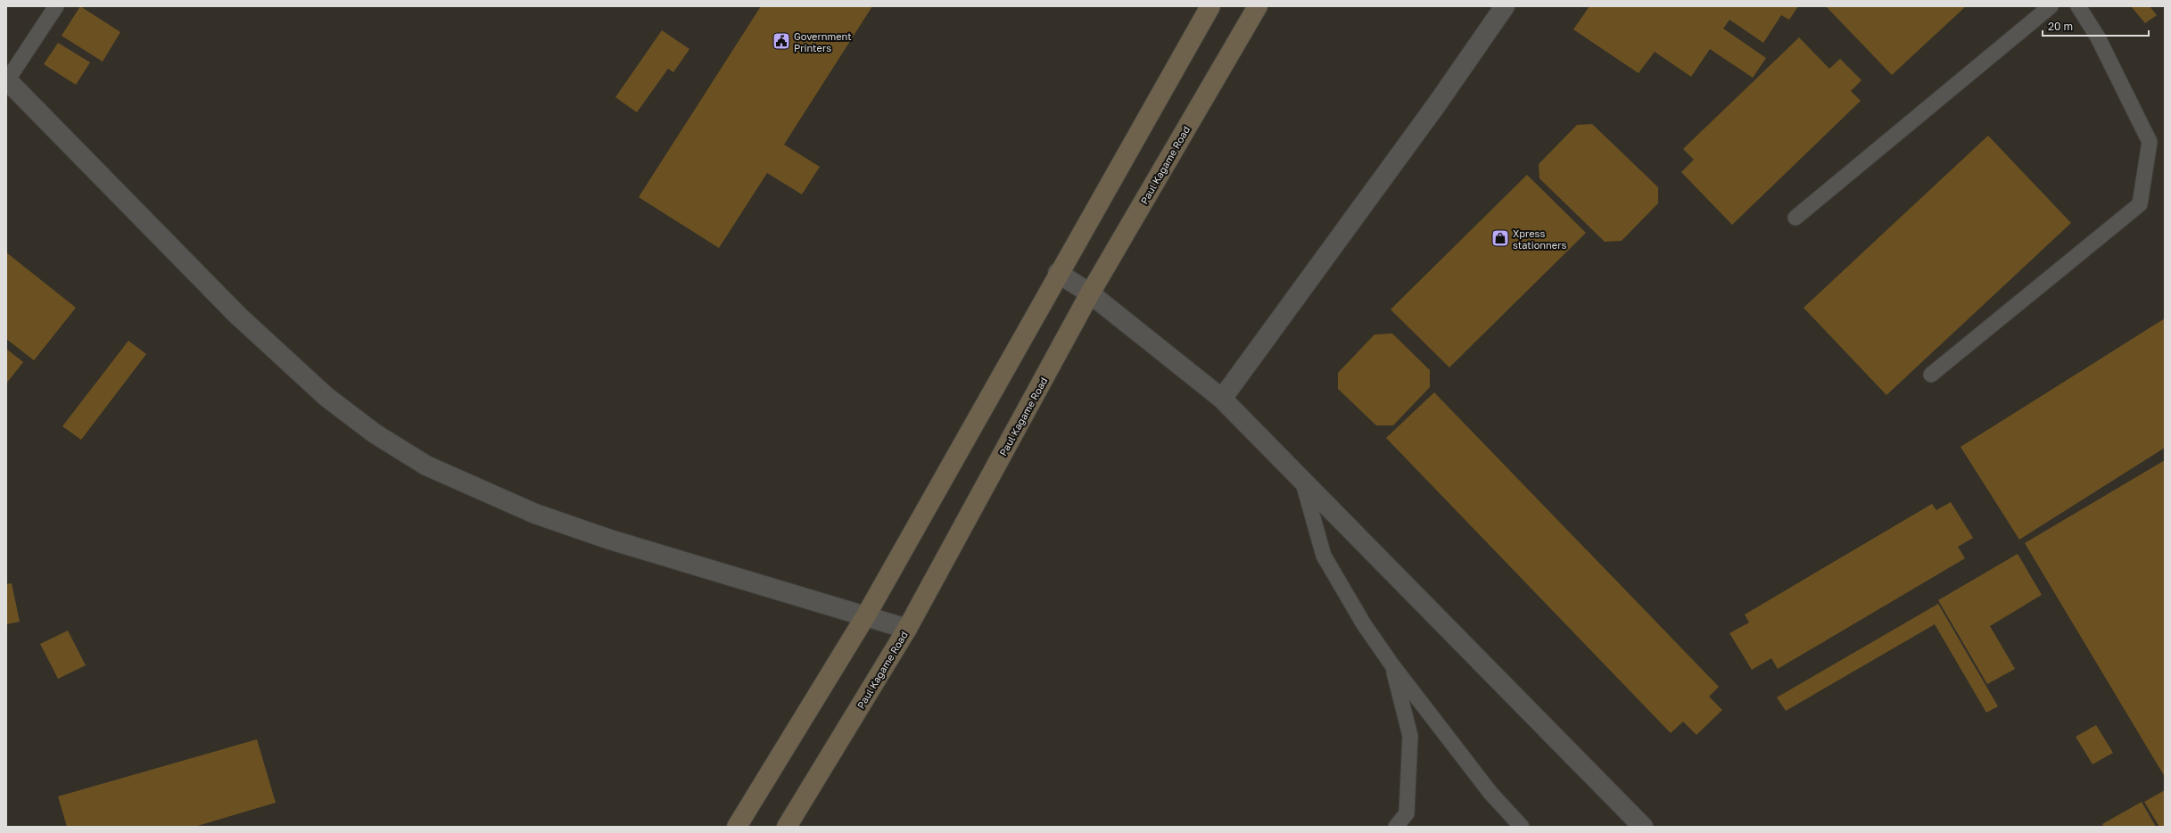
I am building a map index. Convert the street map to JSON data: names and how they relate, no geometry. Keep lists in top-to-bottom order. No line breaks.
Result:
{"streets":{"main road":["Paul Kagame Road"]},"places":{"public building":["Government Printers"],"shop":["Xpress stationners"]},"scale_bar":"20 m"}
